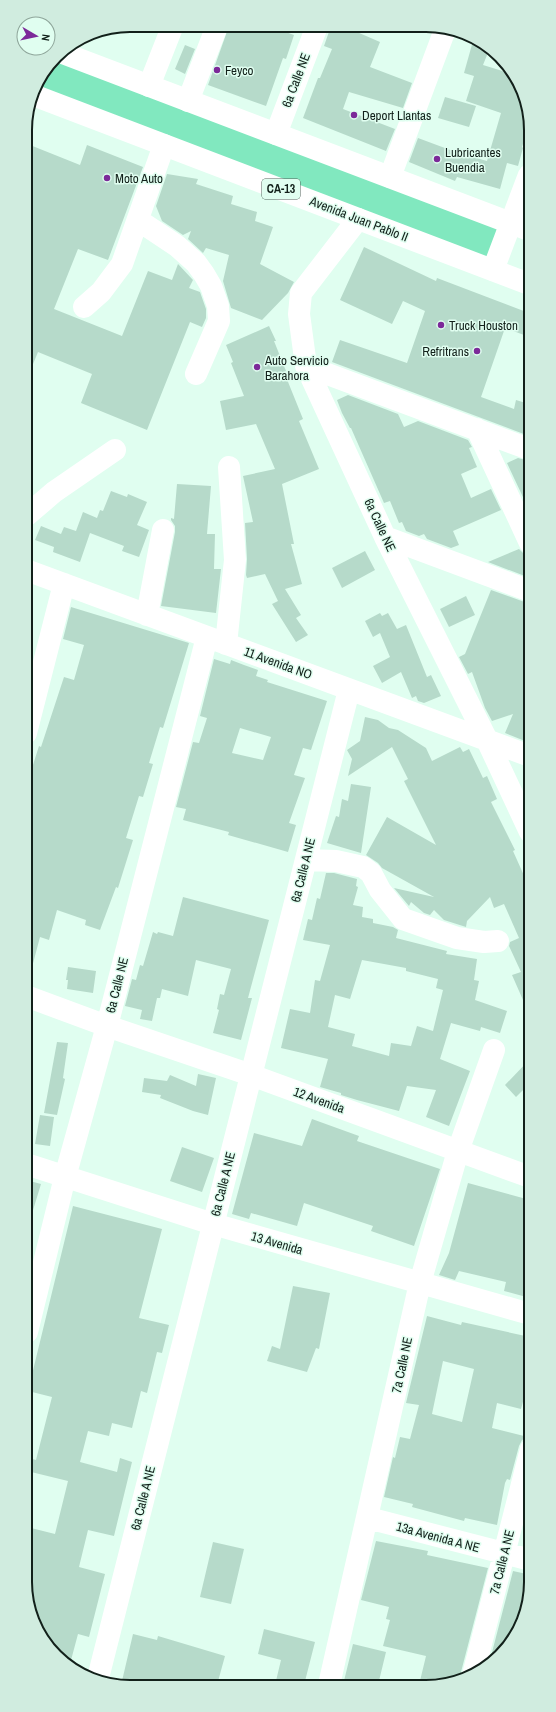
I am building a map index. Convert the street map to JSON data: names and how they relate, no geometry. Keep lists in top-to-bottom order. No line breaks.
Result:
{"streets":{"main road":["6a Calle NE","CA-13","Avenida Juan Pablo II","11 Avenida NO","6a Calle A NE","12 Avenida","13 Avenida","7a Calle NE","13a Avenida A NE","7a Calle A NE"]},"crossings":[["6a Calle NE","Avenida Juan Pablo II"],["6a Calle NE","11 Avenida NO"],["6a Calle NE","12 Avenida"],["6a Calle NE","13 Avenida"],["11 Avenida NO","6a Calle A NE"],["6a Calle A NE","12 Avenida"],["6a Calle A NE","13 Avenida"],["12 Avenida","7a Calle NE"],["13 Avenida","7a Calle NE"],["7a Calle NE","13a Avenida A NE"],["13a Avenida A NE","7a Calle A NE"]],"places":["Feyco","Deport Llantas","Lubricantes Buendia","Moto Auto","Truck Houston","Refritrans","Auto Servicio Barahora"],"north":"right"}
